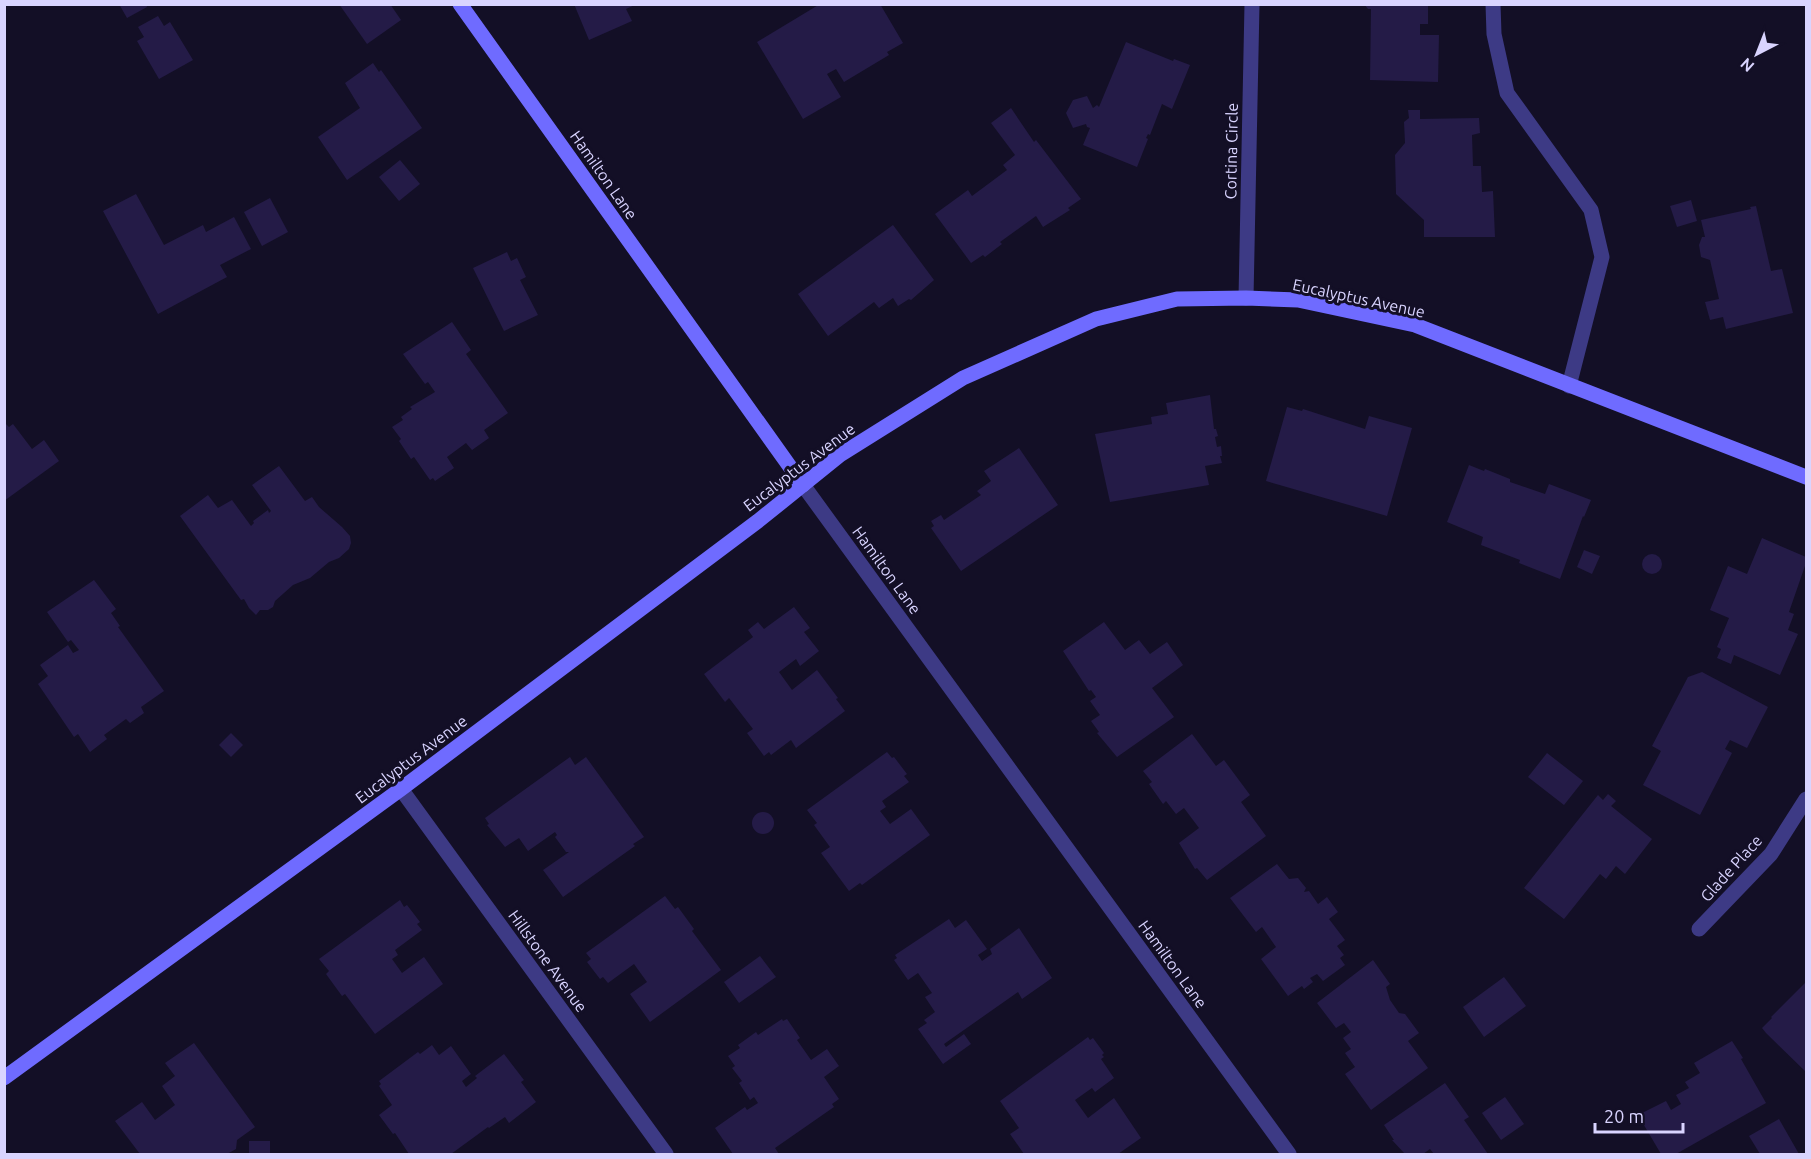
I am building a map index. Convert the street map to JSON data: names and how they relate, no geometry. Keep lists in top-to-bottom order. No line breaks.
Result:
{"streets":{"street":["Cortina Circle","Hamilton Lane","Eucalyptus Avenue","Glade Place","Hillstone Avenue"]},"crossings":[["Cortina Circle","Eucalyptus Avenue"],["Hamilton Lane","Eucalyptus Avenue"],["Eucalyptus Avenue","Hillstone Avenue"]],"scale_bar":"20 m","north":"bottom left"}
